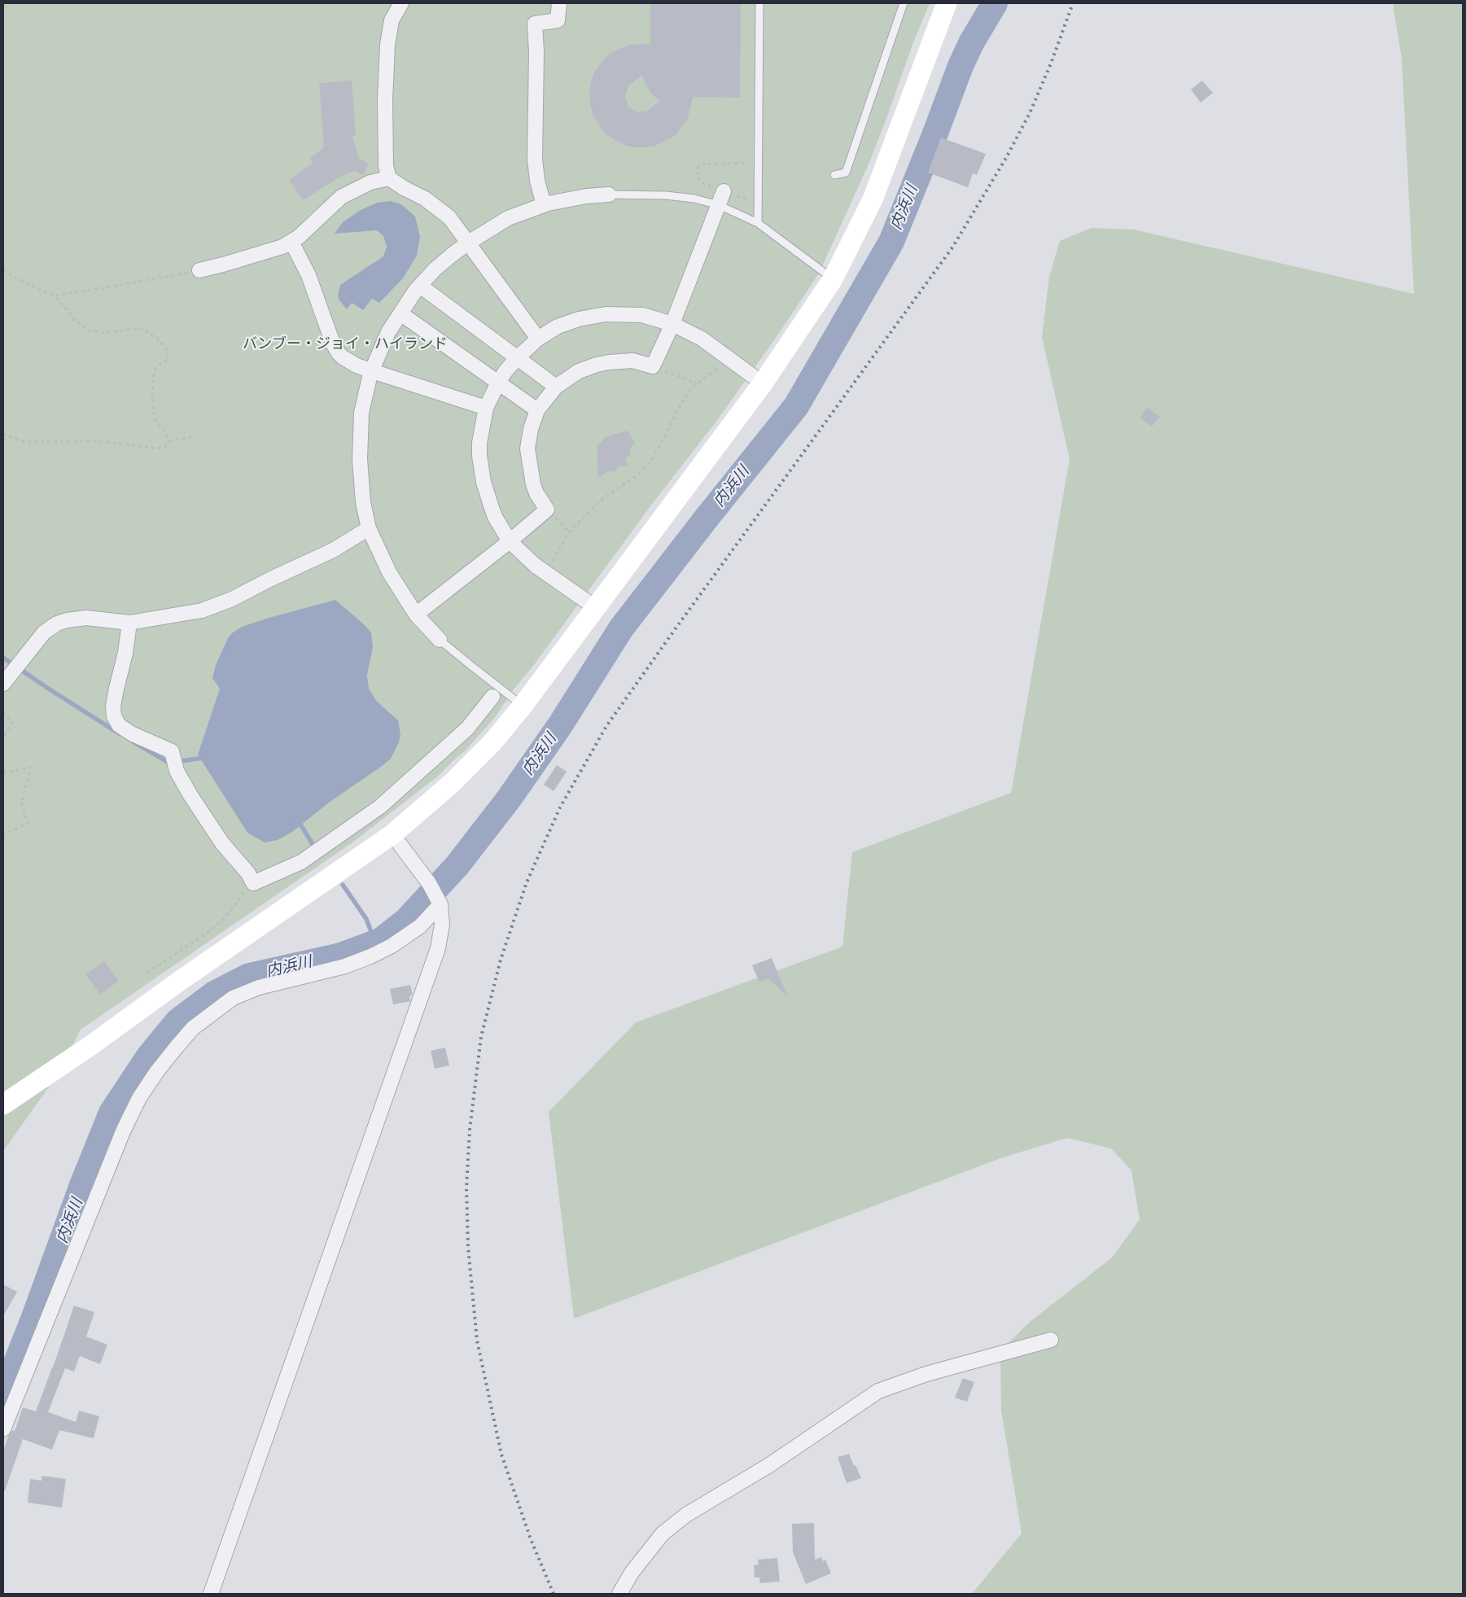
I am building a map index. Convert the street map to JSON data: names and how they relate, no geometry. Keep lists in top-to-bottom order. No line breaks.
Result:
{"water":["内浜川"],"parks":["バンブー・ジョイ・ハイランド"]}
